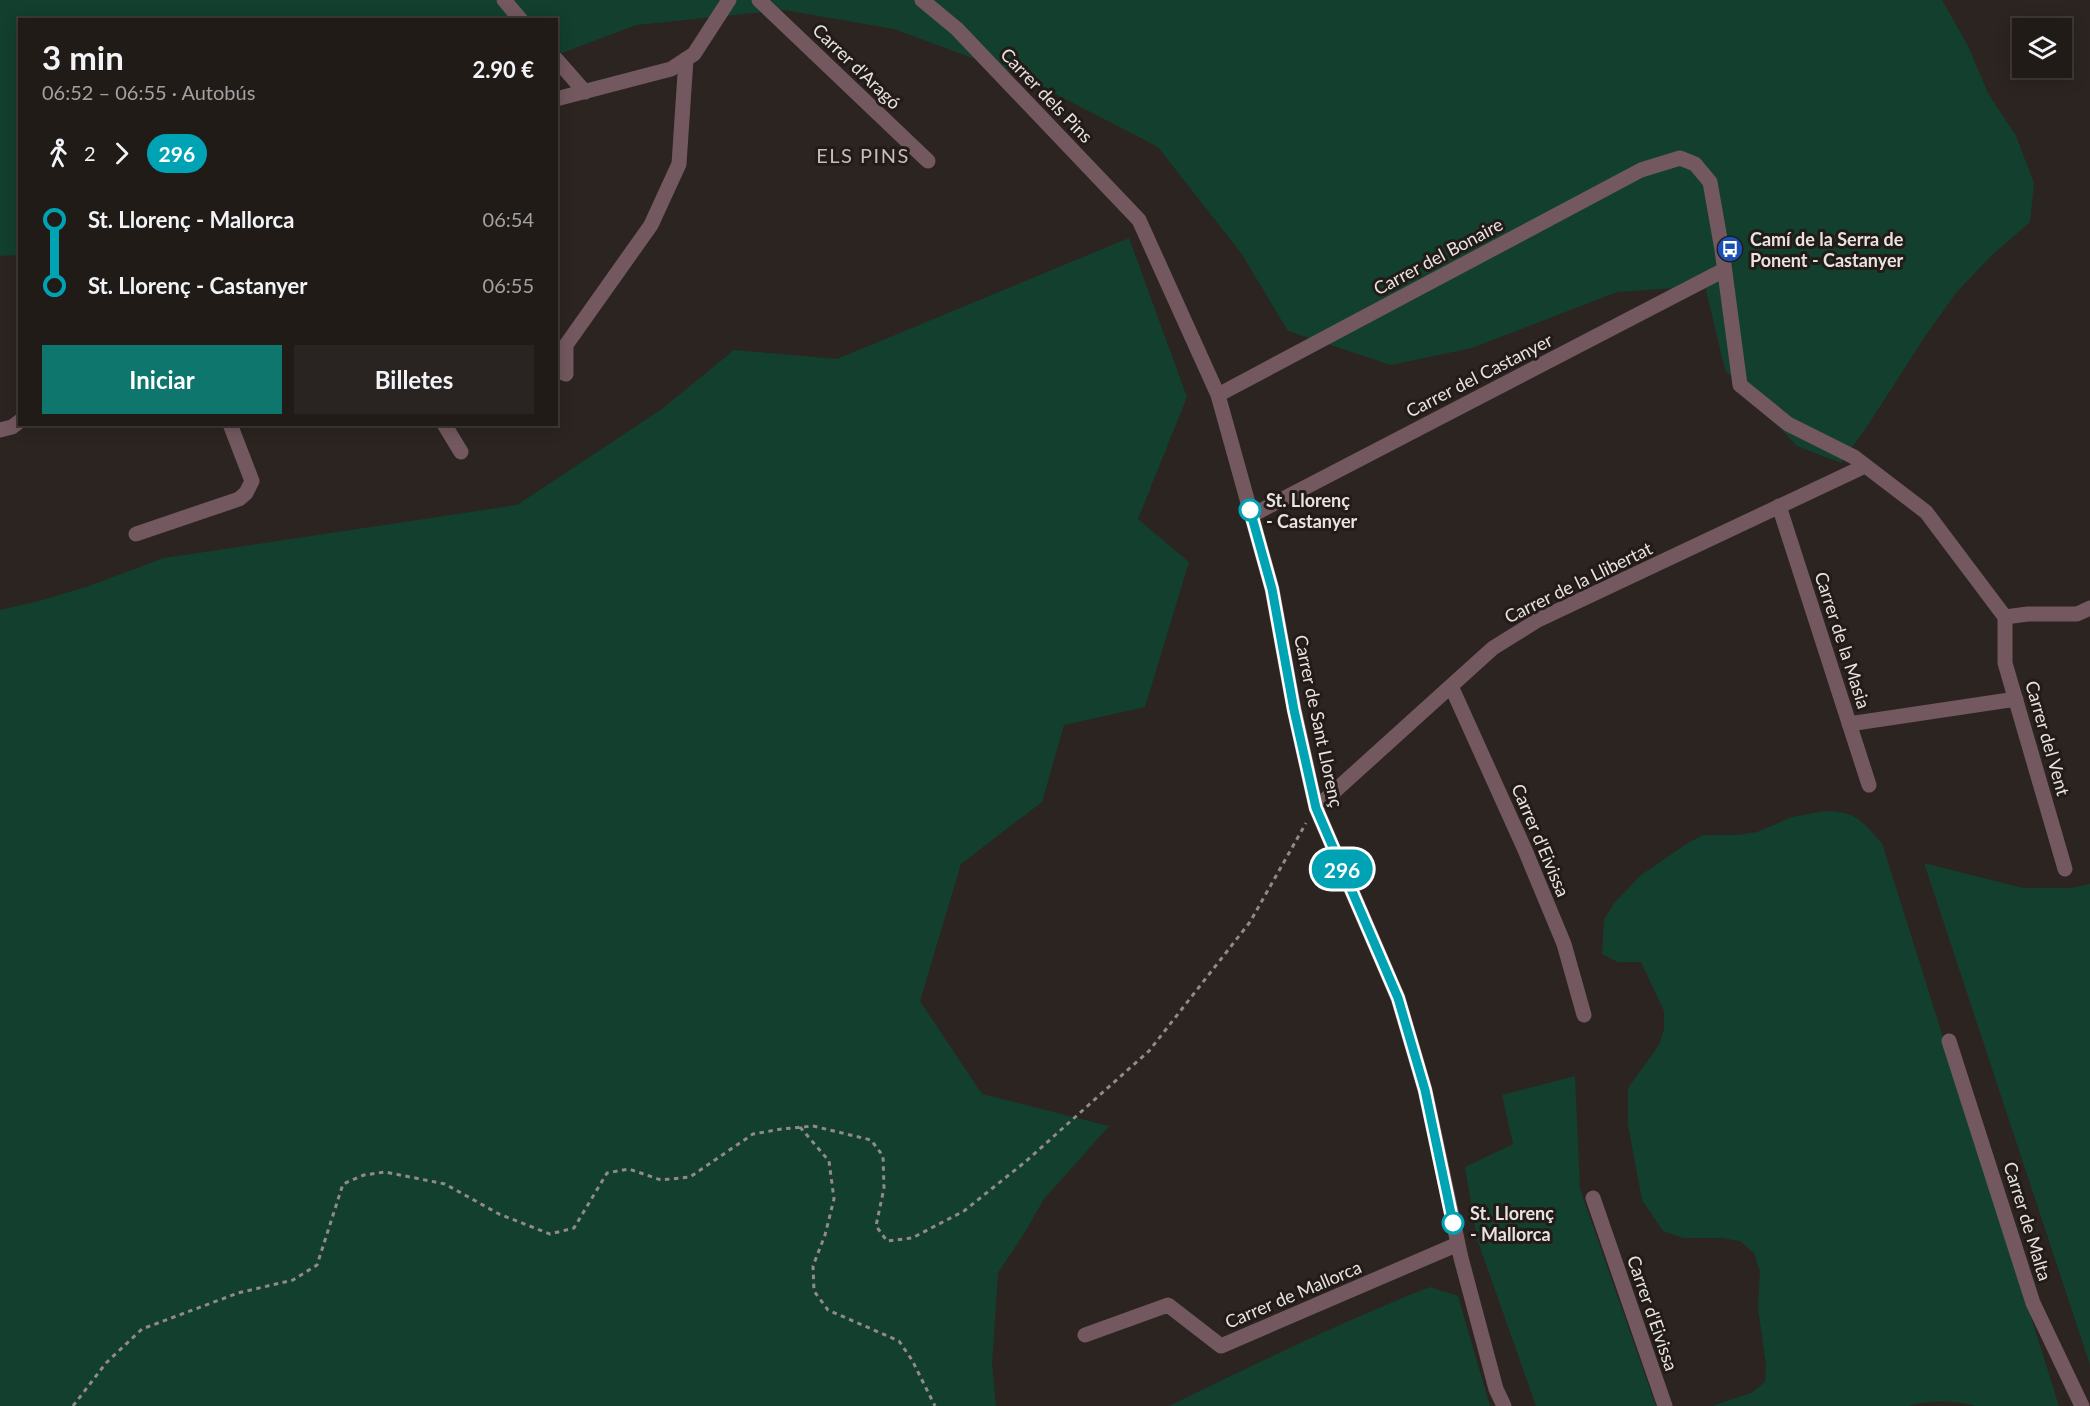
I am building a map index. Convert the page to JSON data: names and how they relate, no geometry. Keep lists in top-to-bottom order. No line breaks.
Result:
{"streets":{"street":["Carrer d'Aragó","Carrer dels Pins","Carrer del Bonaire","Carrer del Castanyer","Carrer de la Llibertat","Carrer de la Masia","Carrer de Sant Llorenç","Carrer del Vent","Carrer d'Eivissa","Carrer de Malta","Carrer de Mallorca"]},"crossings":[["Carrer dels Pins","Carrer de Sant Llorenç"],["Carrer del Bonaire","Carrer del Castanyer"],["Carrer del Bonaire","Carrer de Sant Llorenç"],["Carrer del Castanyer","Carrer de Sant Llorenç"],["Carrer de la Llibertat","Carrer de la Masia"],["Carrer de la Llibertat","Carrer de Sant Llorenç"],["Carrer de la Llibertat","Carrer d'Eivissa"],["Carrer de Sant Llorenç","Carrer de Mallorca"]],"districts":["ELS PINS"],"places":{"bus stop":["Camí de la Serra de Ponent - Castanyer"],"other":["St. Llorenç - Castanyer","St. Llorenç - Mallorca"]},"lines":["bus line 296"],"page":{"on_map":"296","heading":["3 min","06:52 – 06:55 · Autobús","2.90 €"],"legs":["2","296"],"list":[{"name":"St. Llorenç - Mallorca","value":"06:54"},{"name":"St. Llorenç - Castanyer","value":"06:55"}],"buttons":["Iniciar","Billetes"]}}
